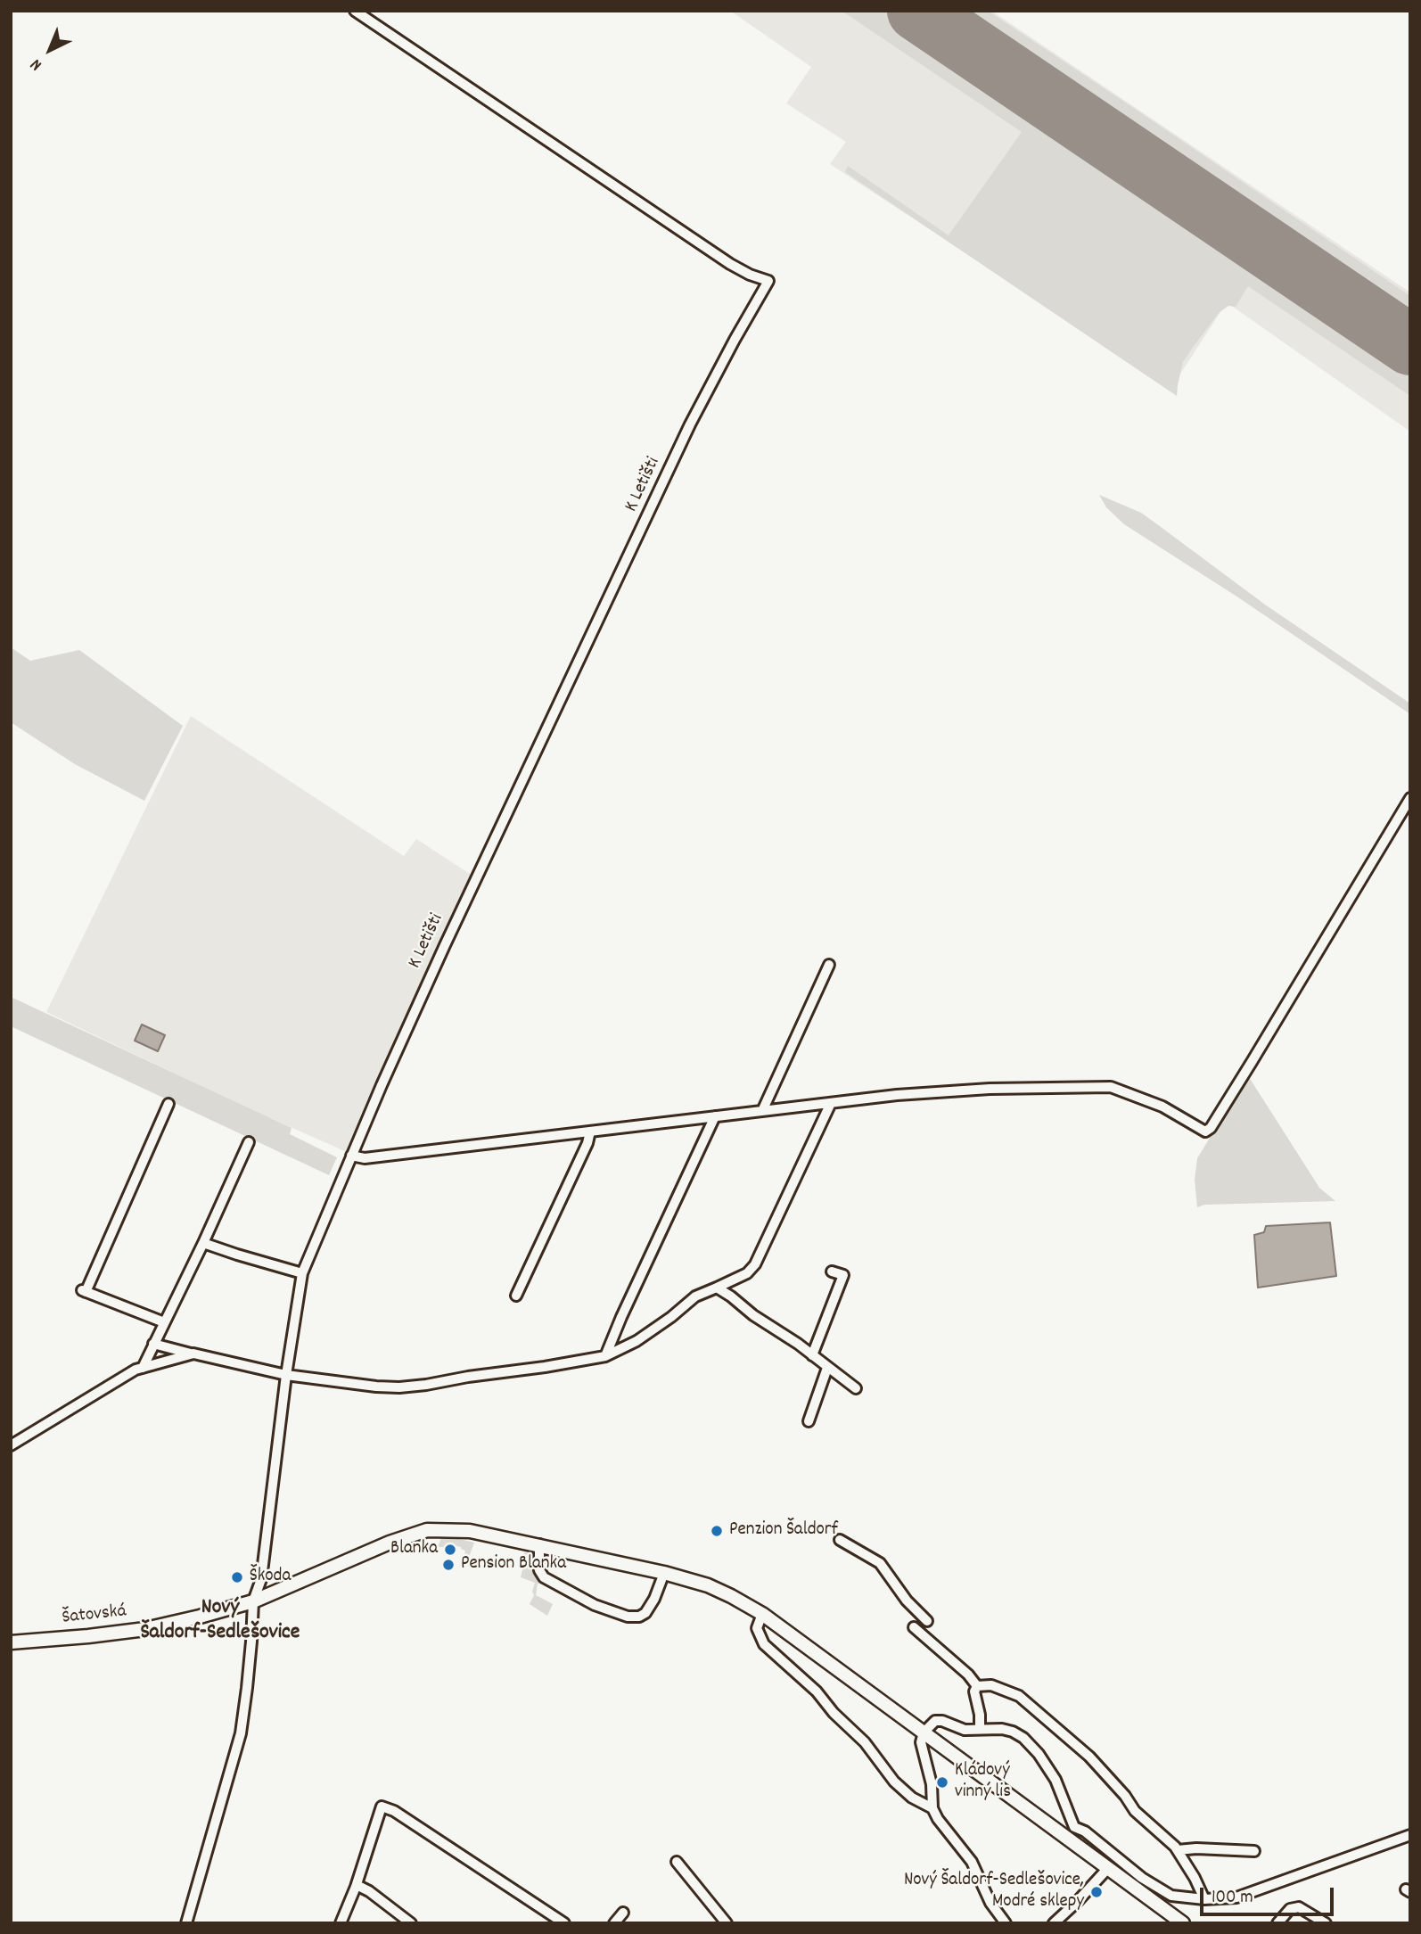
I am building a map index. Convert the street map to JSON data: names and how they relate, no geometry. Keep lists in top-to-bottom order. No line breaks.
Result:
{"streets":{"main road":["Šatovská"],"street":["K Letišti"]},"districts":["Nový Šaldorf-Sedlešovice"],"places":["Penzion Šaldorf","Blanka","Pension Blanka","Škoda","Kládový vinný lis","Nový Šaldorf-Sedlešovice, Modré sklepy"],"scale_bar":"100 m","north":"bottom left"}
